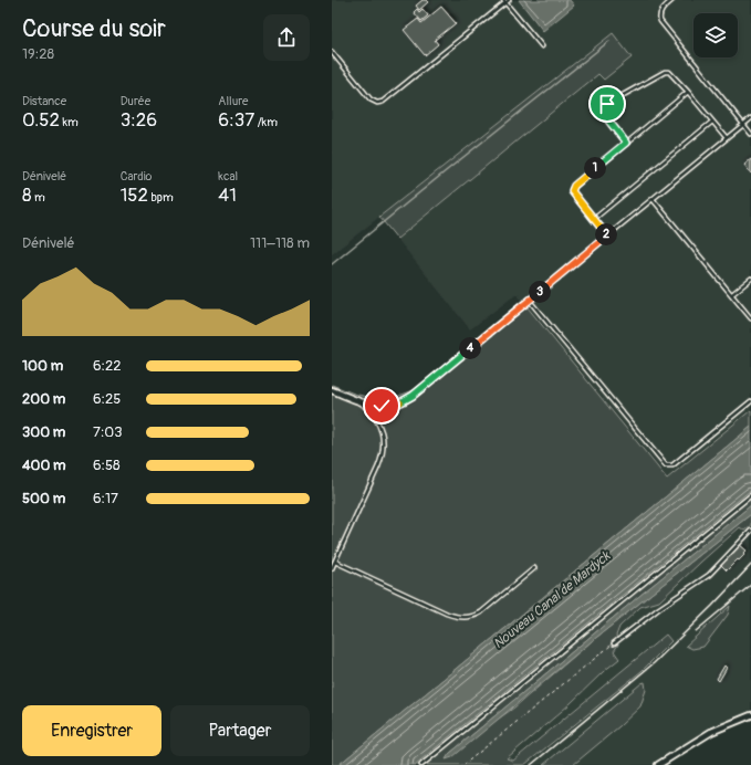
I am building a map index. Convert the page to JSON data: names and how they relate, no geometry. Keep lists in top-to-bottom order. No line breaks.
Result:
{"water":["Nouveau Canal de Mardyck"],"page":{"heading":["Course du soir","19:28"],"stats":[["Distance","0.52 km"],["Durée","3:26"],["Allure","6:37 /km"],["Dénivelé","8 m"],["Cardio","152 bpm"],["kcal","41"]],"pins":["1","2","3","4"],"chart":["Dénivelé","111–118 m"],"list":[{"name":"100 m","note":"6:22"},{"name":"200 m","note":"6:25"},{"name":"300 m","note":"7:03"},{"name":"400 m","note":"6:58"},{"name":"500 m","note":"6:17"}],"buttons":["Enregistrer","Partager"]}}
